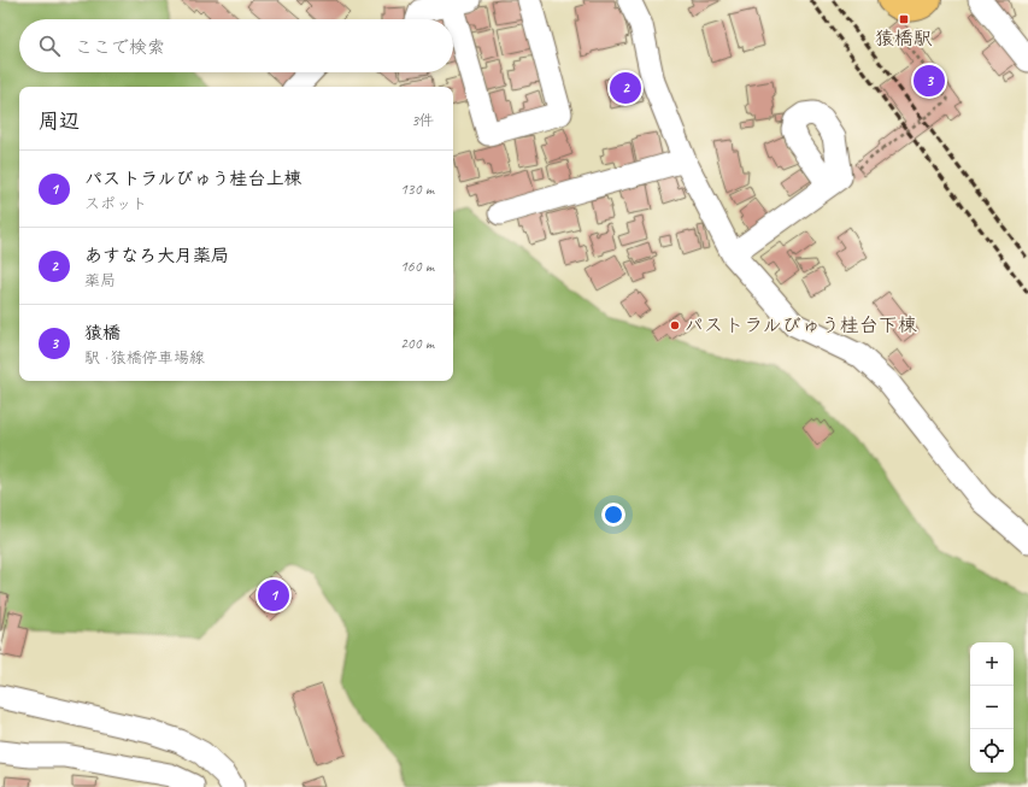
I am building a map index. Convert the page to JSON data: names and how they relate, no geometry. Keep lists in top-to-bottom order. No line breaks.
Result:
{"places":{"transit":["猿橋駅"],"other":["パストラルびゅう桂台下棟"]},"page":{"search":"ここで検索","pins":["3","2","1"],"heading":["周辺","3件"],"list":[{"mark":"1","name":"パストラルびゅう桂台上棟","note":"スポット","value":"130 m"},{"mark":"2","name":"あすなろ大月薬局","note":"薬局","value":"160 m"},{"mark":"3","name":"猿橋","note":"駅 · 猿橋停車場線","value":"200 m"}],"map_buttons":["+","−"]}}
